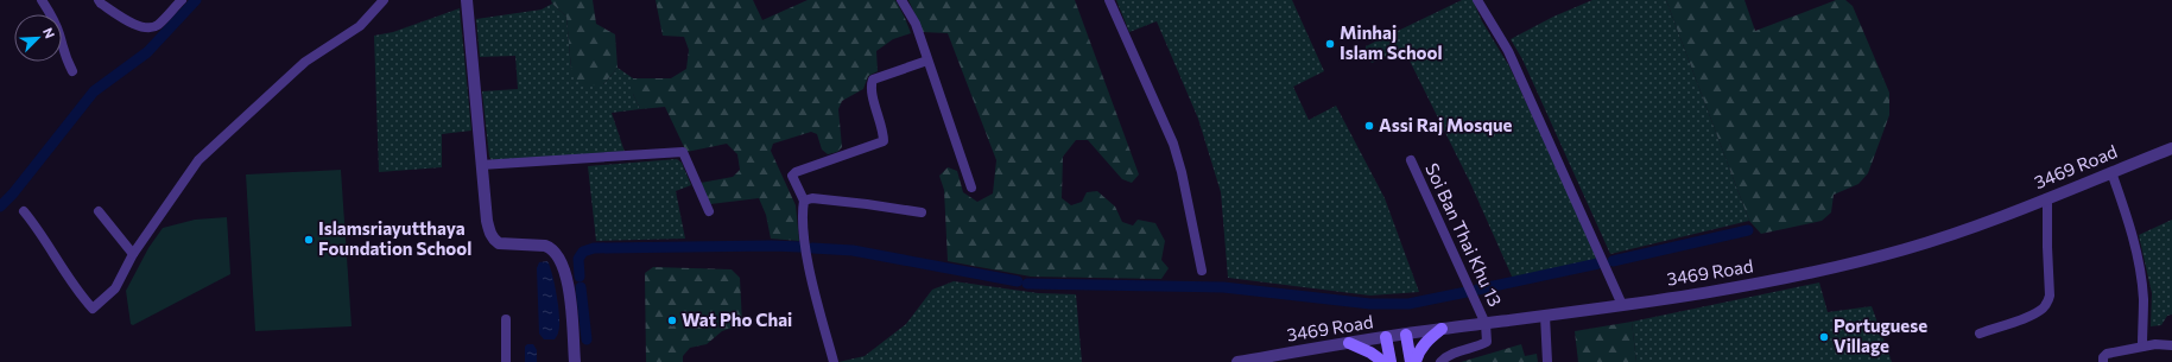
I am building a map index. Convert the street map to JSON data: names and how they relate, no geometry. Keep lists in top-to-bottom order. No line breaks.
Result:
{"streets":{"street":["3469 Road","Soi Ban Thai Khu 13"]},"crossings":[["3469 Road","Soi Ban Thai Khu 13"]],"places":["Minhaj Islam School","Assi Raj Mosque","Islamsriayutthaya Foundation School","Wat Pho Chai","Portuguese Village"],"north":"top right"}
